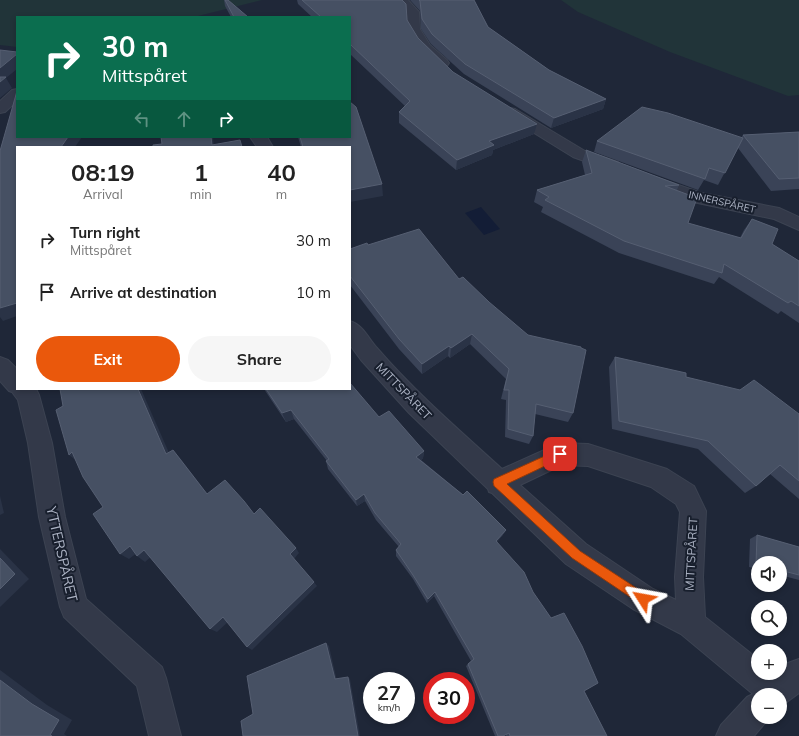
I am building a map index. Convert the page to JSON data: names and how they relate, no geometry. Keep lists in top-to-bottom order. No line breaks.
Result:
{"streets":{"street":["INNERSPÅRET","MITTSPÅRET","YTTERSPÅRET"]},"page":{"turn":["30 m","Mittspåret"],"eta":["08:19","Arrival","1","min","40","m"],"list":[{"name":"Turn right","note":"Mittspåret","value":"30 m"},{"name":"Arrive at destination","value":"10 m"}],"buttons":["Exit","Share"],"map_buttons":["+","−"],"speed":"27 km/h","limit":"30"}}
